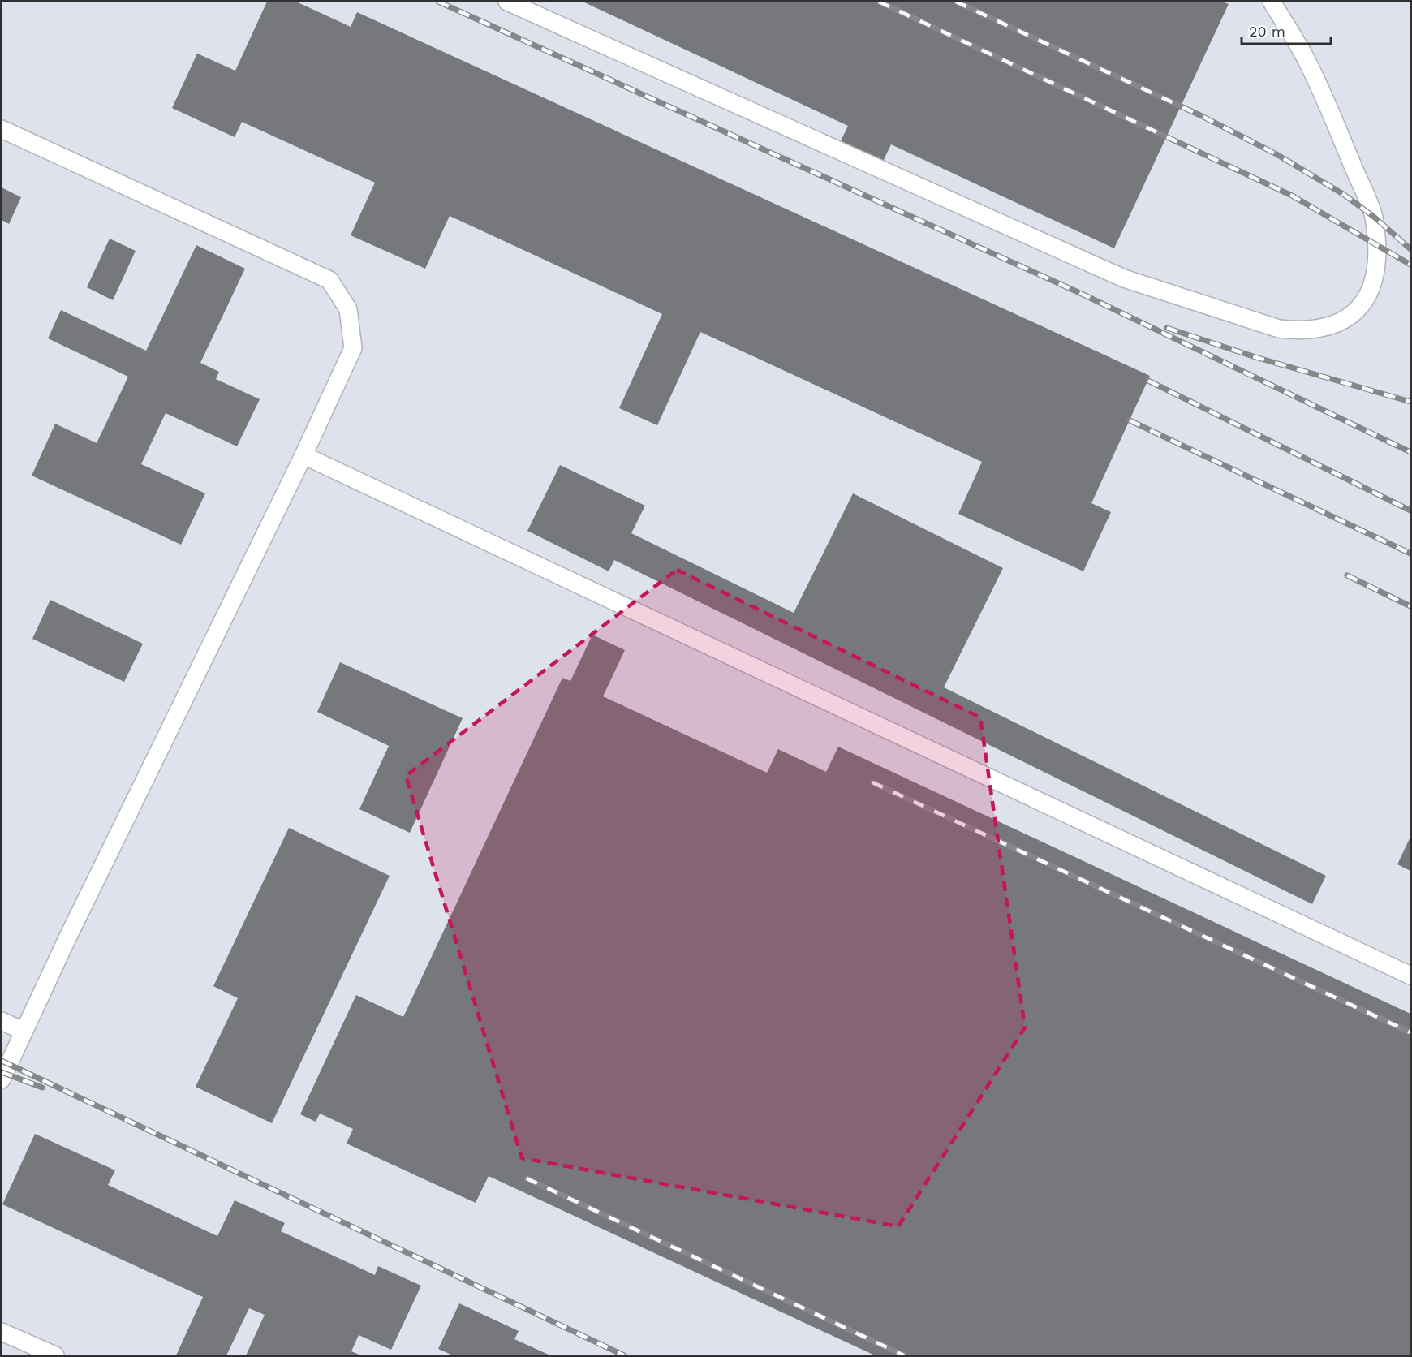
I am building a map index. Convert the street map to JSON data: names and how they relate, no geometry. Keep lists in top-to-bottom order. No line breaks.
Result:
{"scale_bar":"20 m"}
